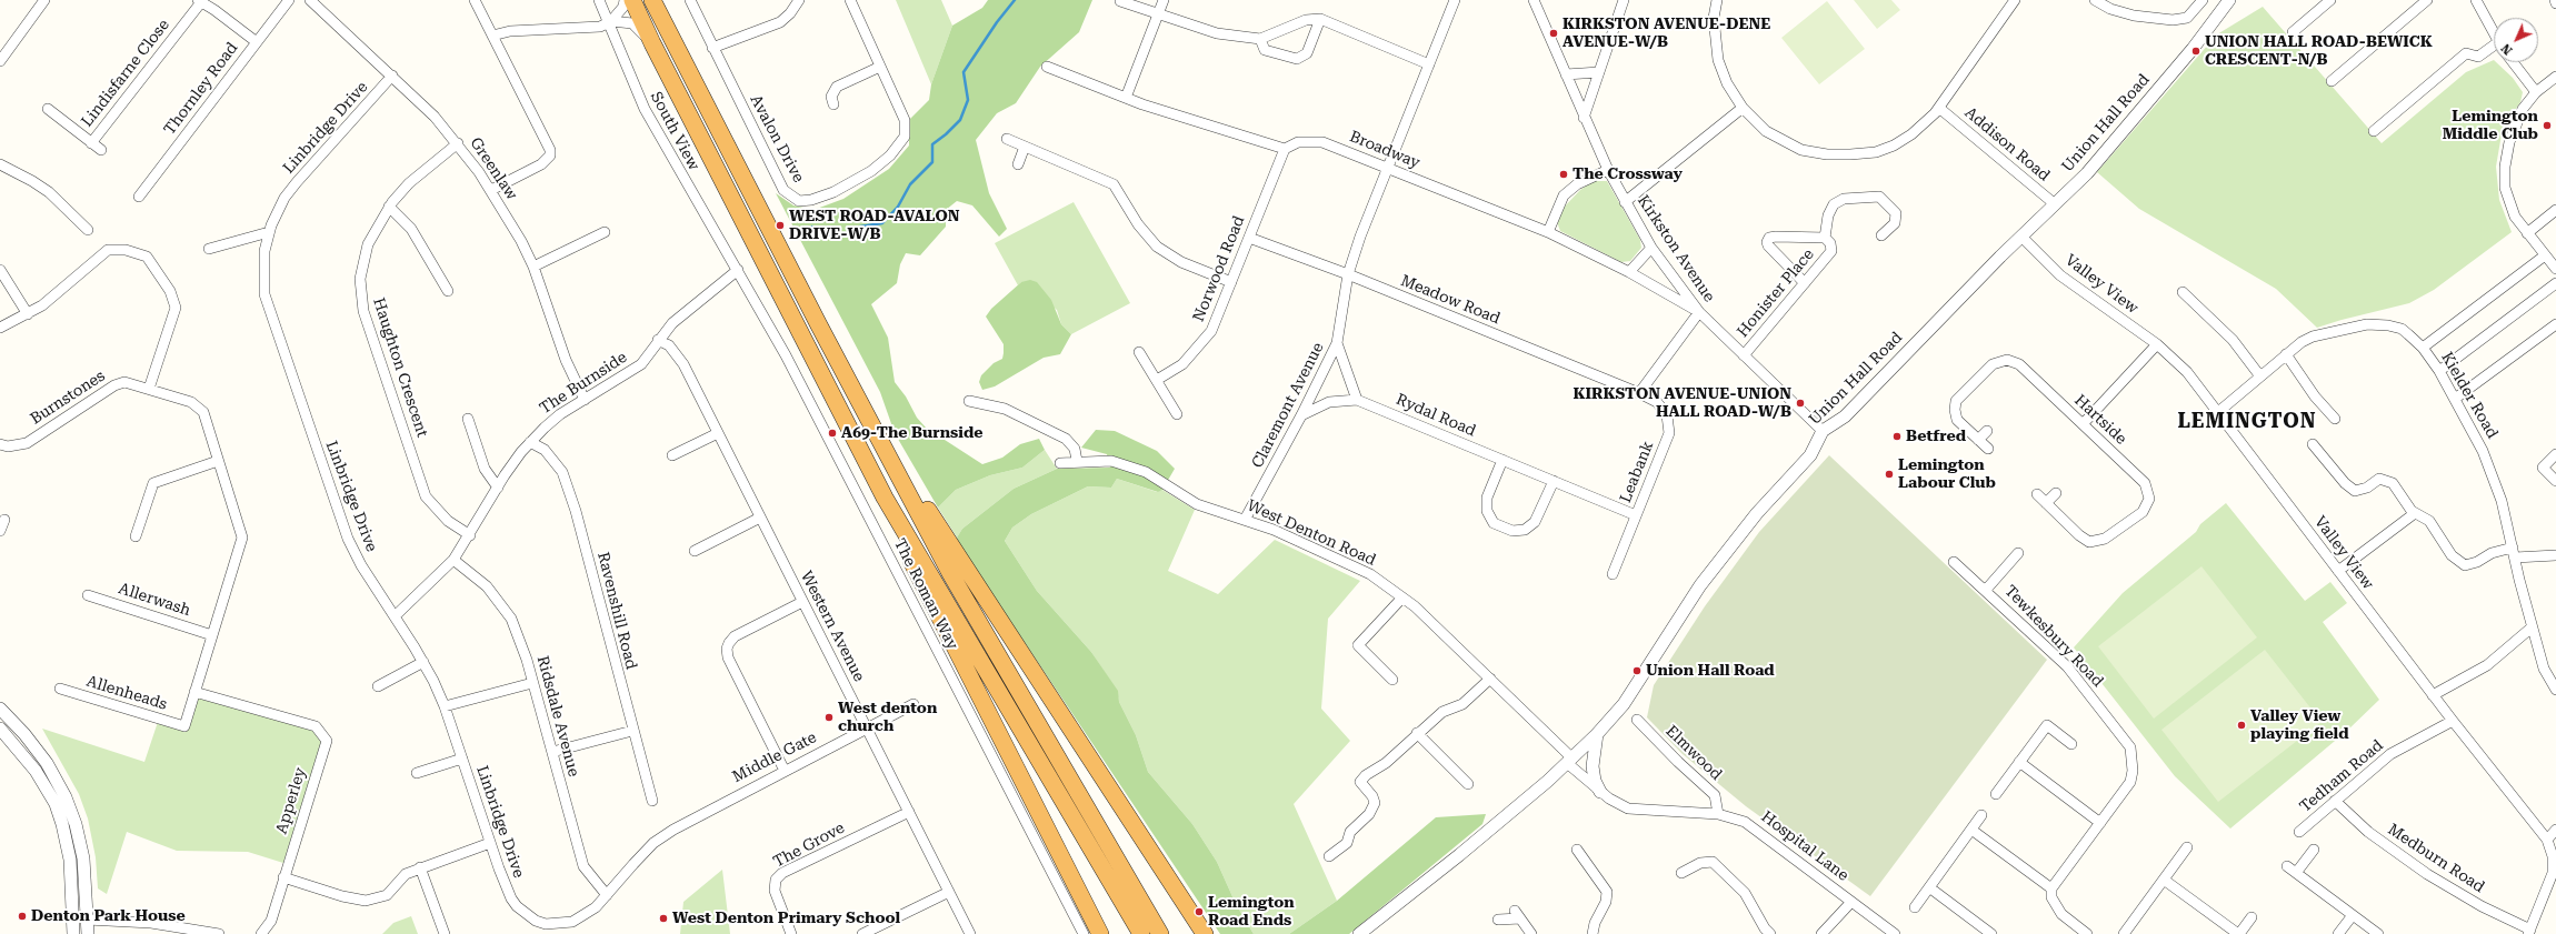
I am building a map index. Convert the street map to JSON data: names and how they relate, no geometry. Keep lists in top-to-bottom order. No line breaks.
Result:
{"streets":{"street":["Lindisfarne Close","Thornley Road","Union Hall Road","Linbridge Drive","South View","Avalon Drive","Addison Road","Broadway","Greenlaw","Kirkston Avenue","Norwood Road","Valley View","Honister Place","Meadow Road","Haughton Crescent","The Burnside","Kielder Road","Burnstones","Claremont Avenue","Rydal Road","Hartside","Leabank","West Denton Road","The Roman Way","Allerwash","Ravenshill Road","Western Avenue","Tewkesbury Road","Allenheads","Ridsdale Avenue","Elmwood","Middle Gate","Tedham Road","Apperley","The Grove","Hospital Lane","Medburn Road"]},"crossings":[["Union Hall Road","Addison Road"],["Union Hall Road","Kirkston Avenue"],["Union Hall Road","Valley View"],["Union Hall Road","West Denton Road"],["Union Hall Road","Hospital Lane"],["Linbridge Drive","Greenlaw"],["Linbridge Drive","The Burnside"],["Linbridge Drive","Ridsdale Avenue"],["Linbridge Drive","Middle Gate"],["South View","The Burnside"],["South View","The Roman Way"],["Broadway","Kirkston Avenue"],["Broadway","Norwood Road"],["Broadway","Claremont Avenue"],["Greenlaw","Haughton Crescent"],["Greenlaw","The Burnside"],["Kirkston Avenue","Honister Place"],["Norwood Road","Meadow Road"],["Valley View","Kielder Road"],["Valley View","Tedham Road"],["Valley View","Medburn Road"],["Meadow Road","Claremont Avenue"],["Meadow Road","Leabank"],["Haughton Crescent","The Burnside"],["The Burnside","The Roman Way"],["The Burnside","Ravenshill Road"],["The Burnside","Western Avenue"],["The Burnside","Ridsdale Avenue"],["Burnstones","Allerwash"],["Burnstones","Allenheads"],["Burnstones","Apperley"],["Claremont Avenue","West Denton Road"],["Rydal Road","Leabank"],["West Denton Road","Hospital Lane"],["Western Avenue","Middle Gate"],["Western Avenue","The Grove"],["Elmwood","Hospital Lane"],["Tedham Road","Medburn Road"]],"districts":["LEMINGTON"],"places":["KIRKSTON AVENUE-DENE AVENUE-W/B","UNION HALL ROAD-BEWICK CRESCENT-N/B","Lemington Middle Club","The Crossway","WEST ROAD-AVALON DRIVE-W/B","KIRKSTON AVENUE-UNION HALL ROAD-W/B","A69-The Burnside","Betfred","Lemington Labour Club","Union Hall Road","West denton church","Valley View playing field","Lemington Road Ends","Denton Park House","West Denton Primary School"],"north":"bottom left"}
